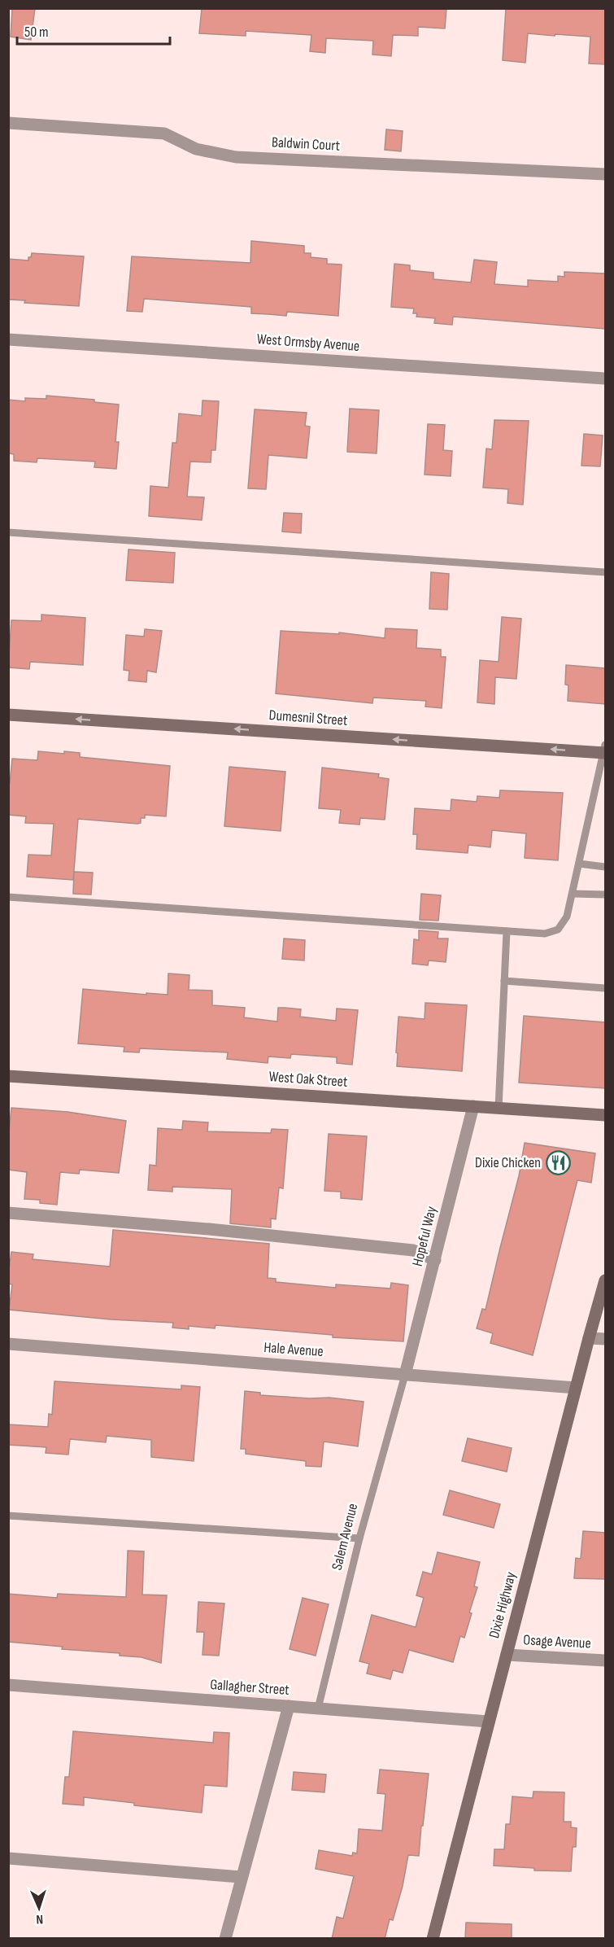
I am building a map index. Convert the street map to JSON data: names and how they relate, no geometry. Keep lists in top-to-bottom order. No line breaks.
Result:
{"streets":{"main road":["Dumesnil Street","West Oak Street","Dixie Highway"],"street":["Baldwin Court","West Ormsby Avenue","Hopeful Way","Hale Avenue","Osage Avenue","Gallagher Street"],"lane":["Salem Avenue"]},"crossings":[["West Oak Street","Hopeful Way"],["Hopeful Way","Hale Avenue"],["Hopeful Way","Salem Avenue"],["Hale Avenue","Salem Avenue"],["Hale Avenue","Dixie Highway"],["Salem Avenue","Gallagher Street"],["Dixie Highway","Osage Avenue"],["Dixie Highway","Gallagher Street"]],"one_way":["Dumesnil Street"],"places":{"restaurant":["Dixie Chicken"]},"scale_bar":"50 m","north":"bottom"}
